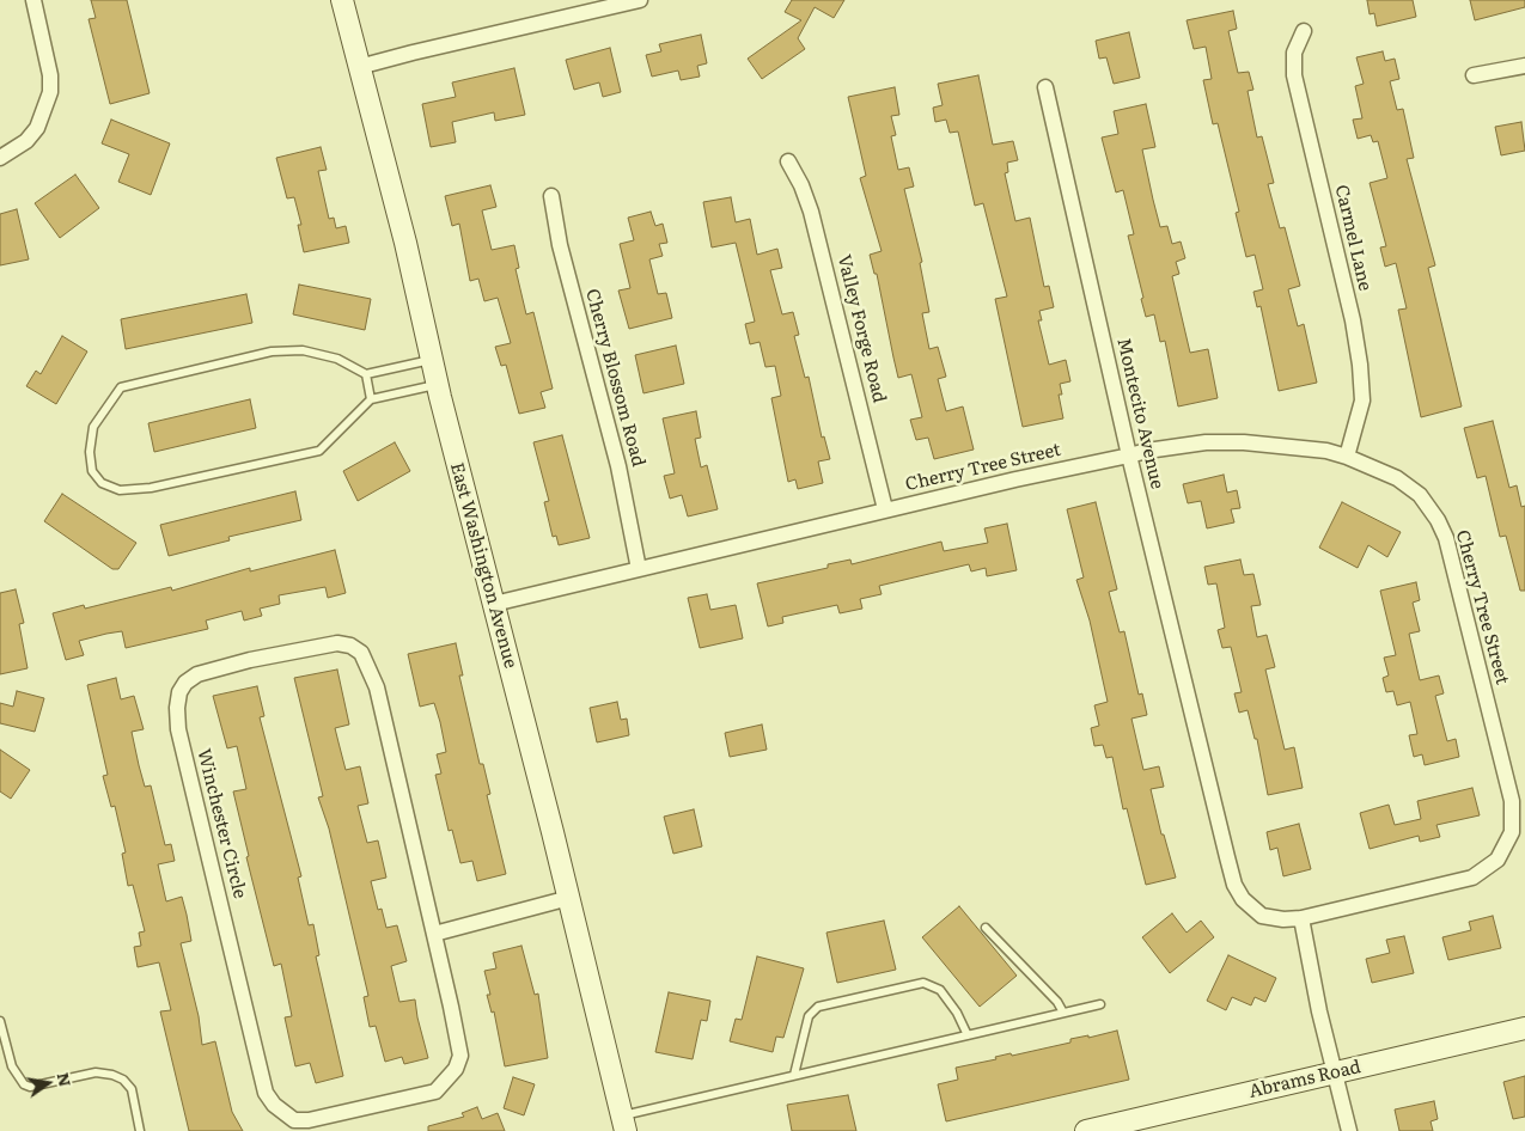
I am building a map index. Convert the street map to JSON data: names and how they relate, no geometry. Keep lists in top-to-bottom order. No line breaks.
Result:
{"streets":{"street":["Carmel Lane","Valley Forge Road","Cherry Blossom Road","Montecito Avenue","Cherry Tree Street","East Washington Avenue","Winchester Circle","Abrams Road"]},"crossings":[["Carmel Lane","Cherry Tree Street"],["Valley Forge Road","Cherry Tree Street"],["Cherry Blossom Road","Cherry Tree Street"],["Montecito Avenue","Cherry Tree Street"],["Cherry Tree Street","East Washington Avenue"]],"north":"right"}
